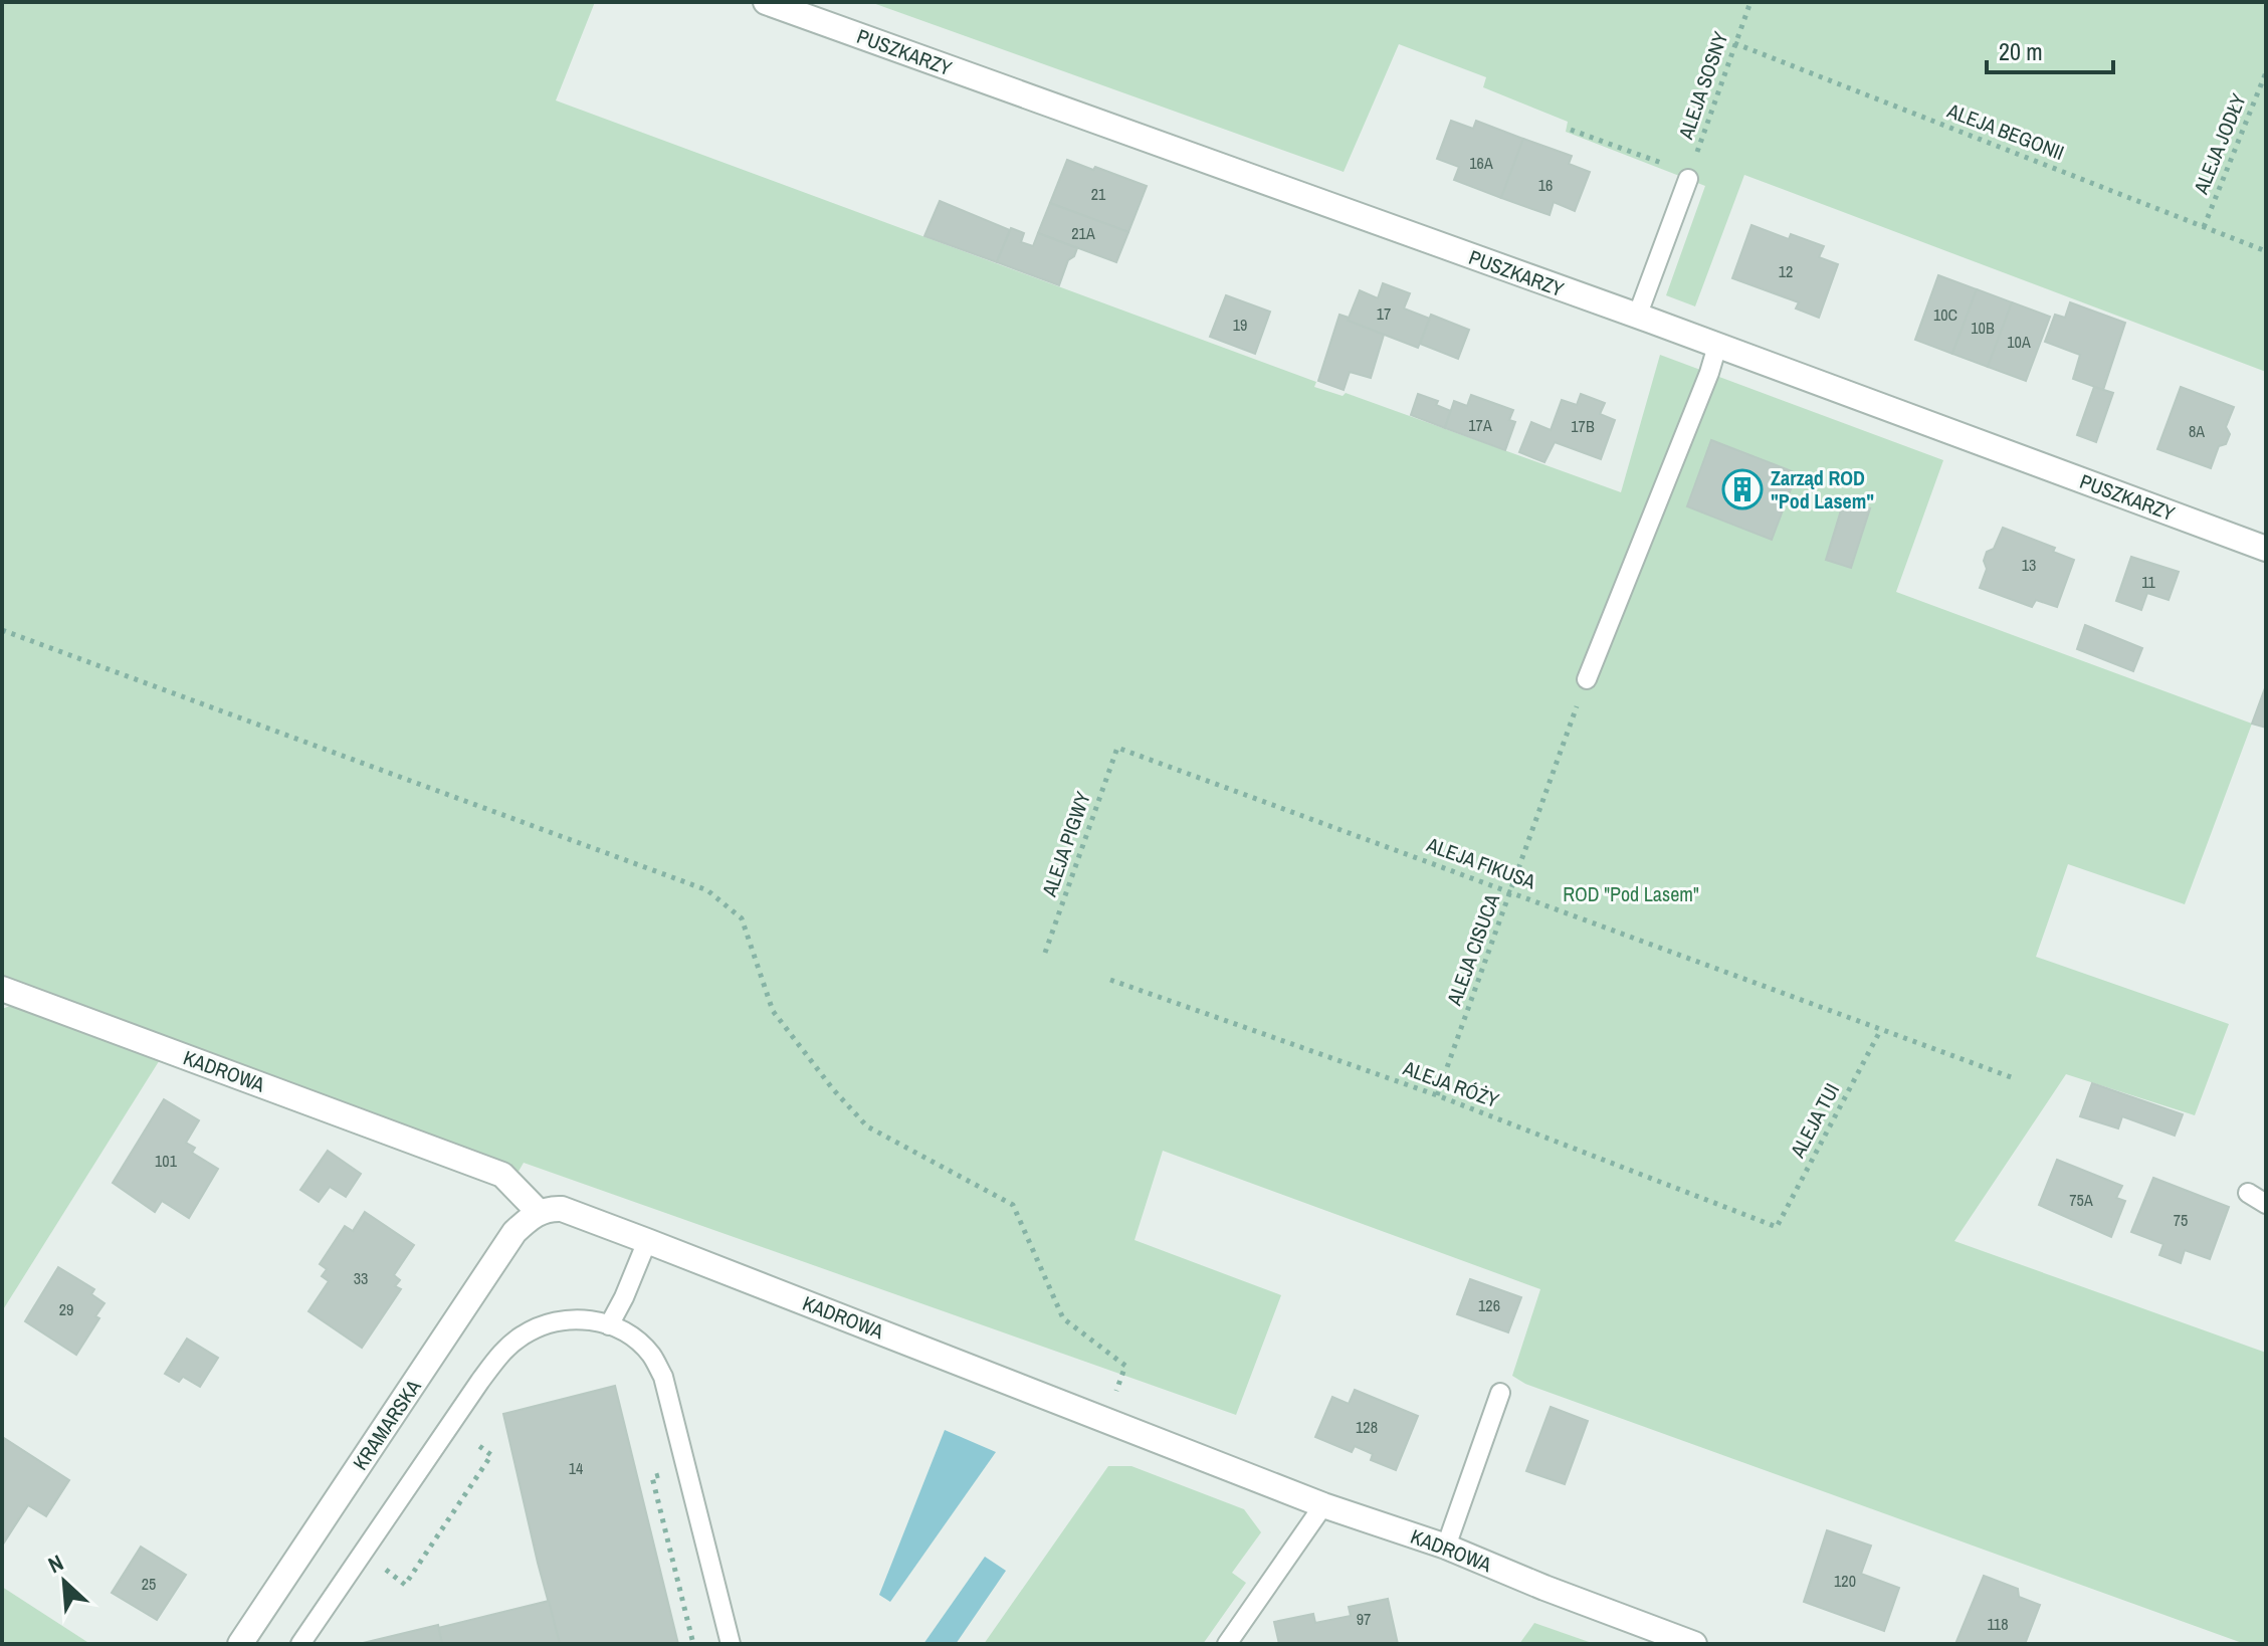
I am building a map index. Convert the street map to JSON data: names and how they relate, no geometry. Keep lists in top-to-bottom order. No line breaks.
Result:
{"streets":{"street":["PUSZKARZY","KADROWA","KRAMARSKA"],"path":["ALEJA SOSNY","ALEJA BEGONII","ALEJA JODŁY","ALEJA PIGWY","ALEJA FIKUSA","ALEJA CISUCA","ALEJA RÓŻY","ALEJA TUI"]},"crossings":[["ALEJA SOSNY","ALEJA BEGONII"],["ALEJA BEGONII","ALEJA JODŁY"],["ALEJA PIGWY","ALEJA FIKUSA"],["ALEJA FIKUSA","ALEJA CISUCA"],["ALEJA FIKUSA","ALEJA TUI"],["ALEJA CISUCA","ALEJA RÓŻY"],["KADROWA","KRAMARSKA"],["ALEJA RÓŻY","ALEJA TUI"]],"parks":["ROD \"Pod Lasem\""],"places":{"building":["Zarząd ROD \"Pod Lasem\""]},"house_numbers":["16A","16","21","21A","12","17","10C","19","10B","10A","17A","17B","8A","13","11","101","75A","75","33","126","29","128","14","120","25","97","118"],"scale_bar":"20 m","north":"top left"}
